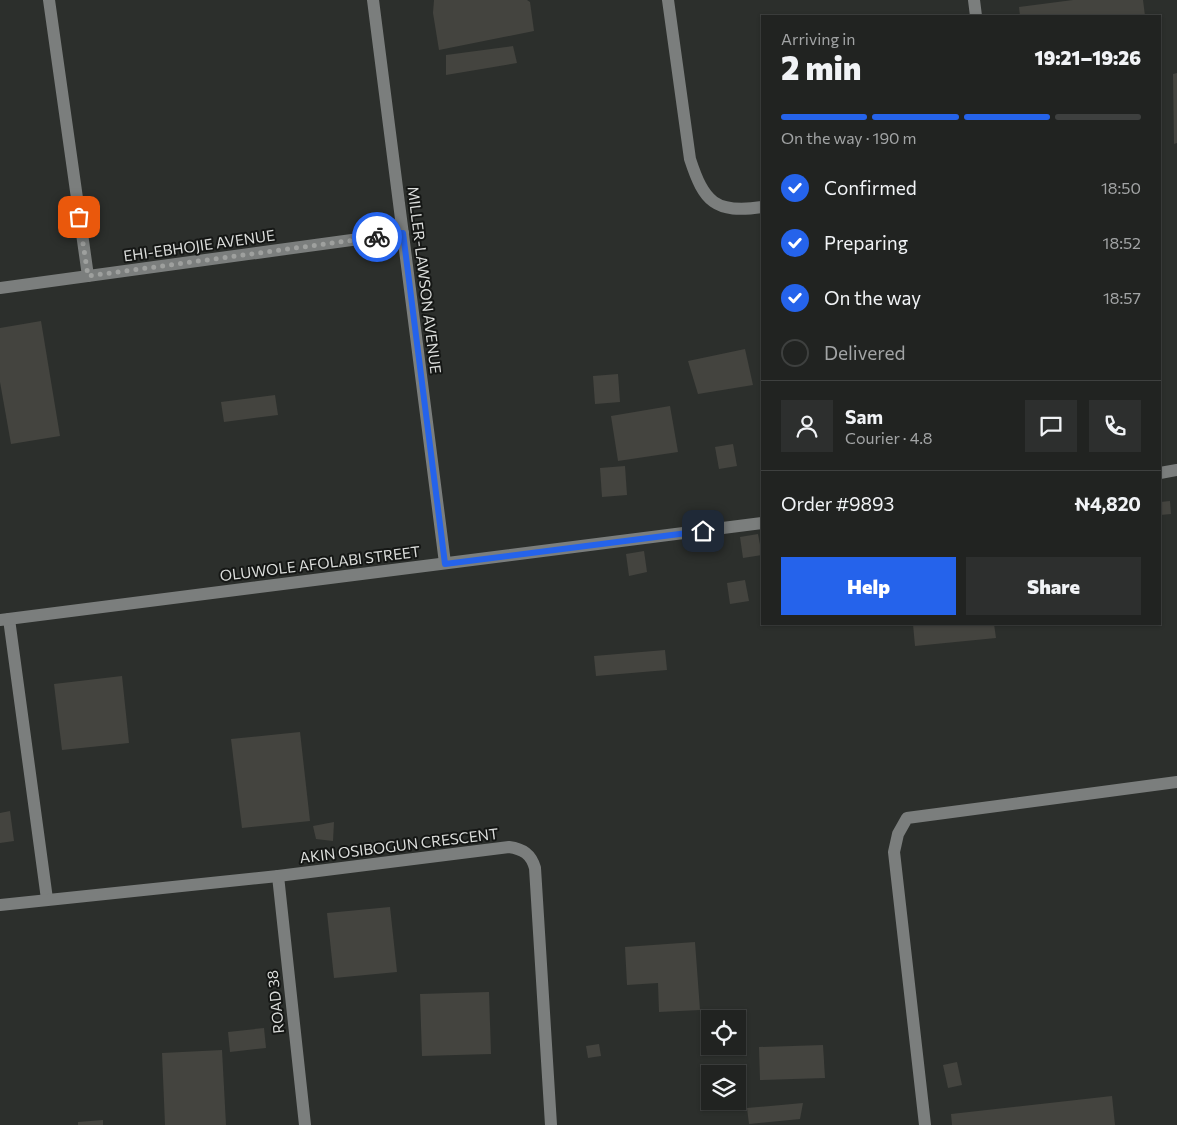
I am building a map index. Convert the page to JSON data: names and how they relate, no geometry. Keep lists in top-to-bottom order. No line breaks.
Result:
{"streets":{"street":["EHI-EBHOJIE AVENUE","MILLER-LAWSON AVENUE","OLUWOLE AFOLABI STREET","AKIN OSIBOGUN CRESCENT","ROAD 38"]},"crossings":[["EHI-EBHOJIE AVENUE","MILLER-LAWSON AVENUE"],["MILLER-LAWSON AVENUE","OLUWOLE AFOLABI STREET"],["AKIN OSIBOGUN CRESCENT","ROAD 38"]],"page":{"heading":["2 min","Arriving in","19:21–19:26"],"panel":["Sam","Courier · 4.8","Order #9893","₦4,820"],"bar":"On the way · 190 m","list":[["Confirmed","18:50"],["Preparing","18:52"],["On the way","18:57"],"Delivered"],"buttons":["Help","Share"]}}
